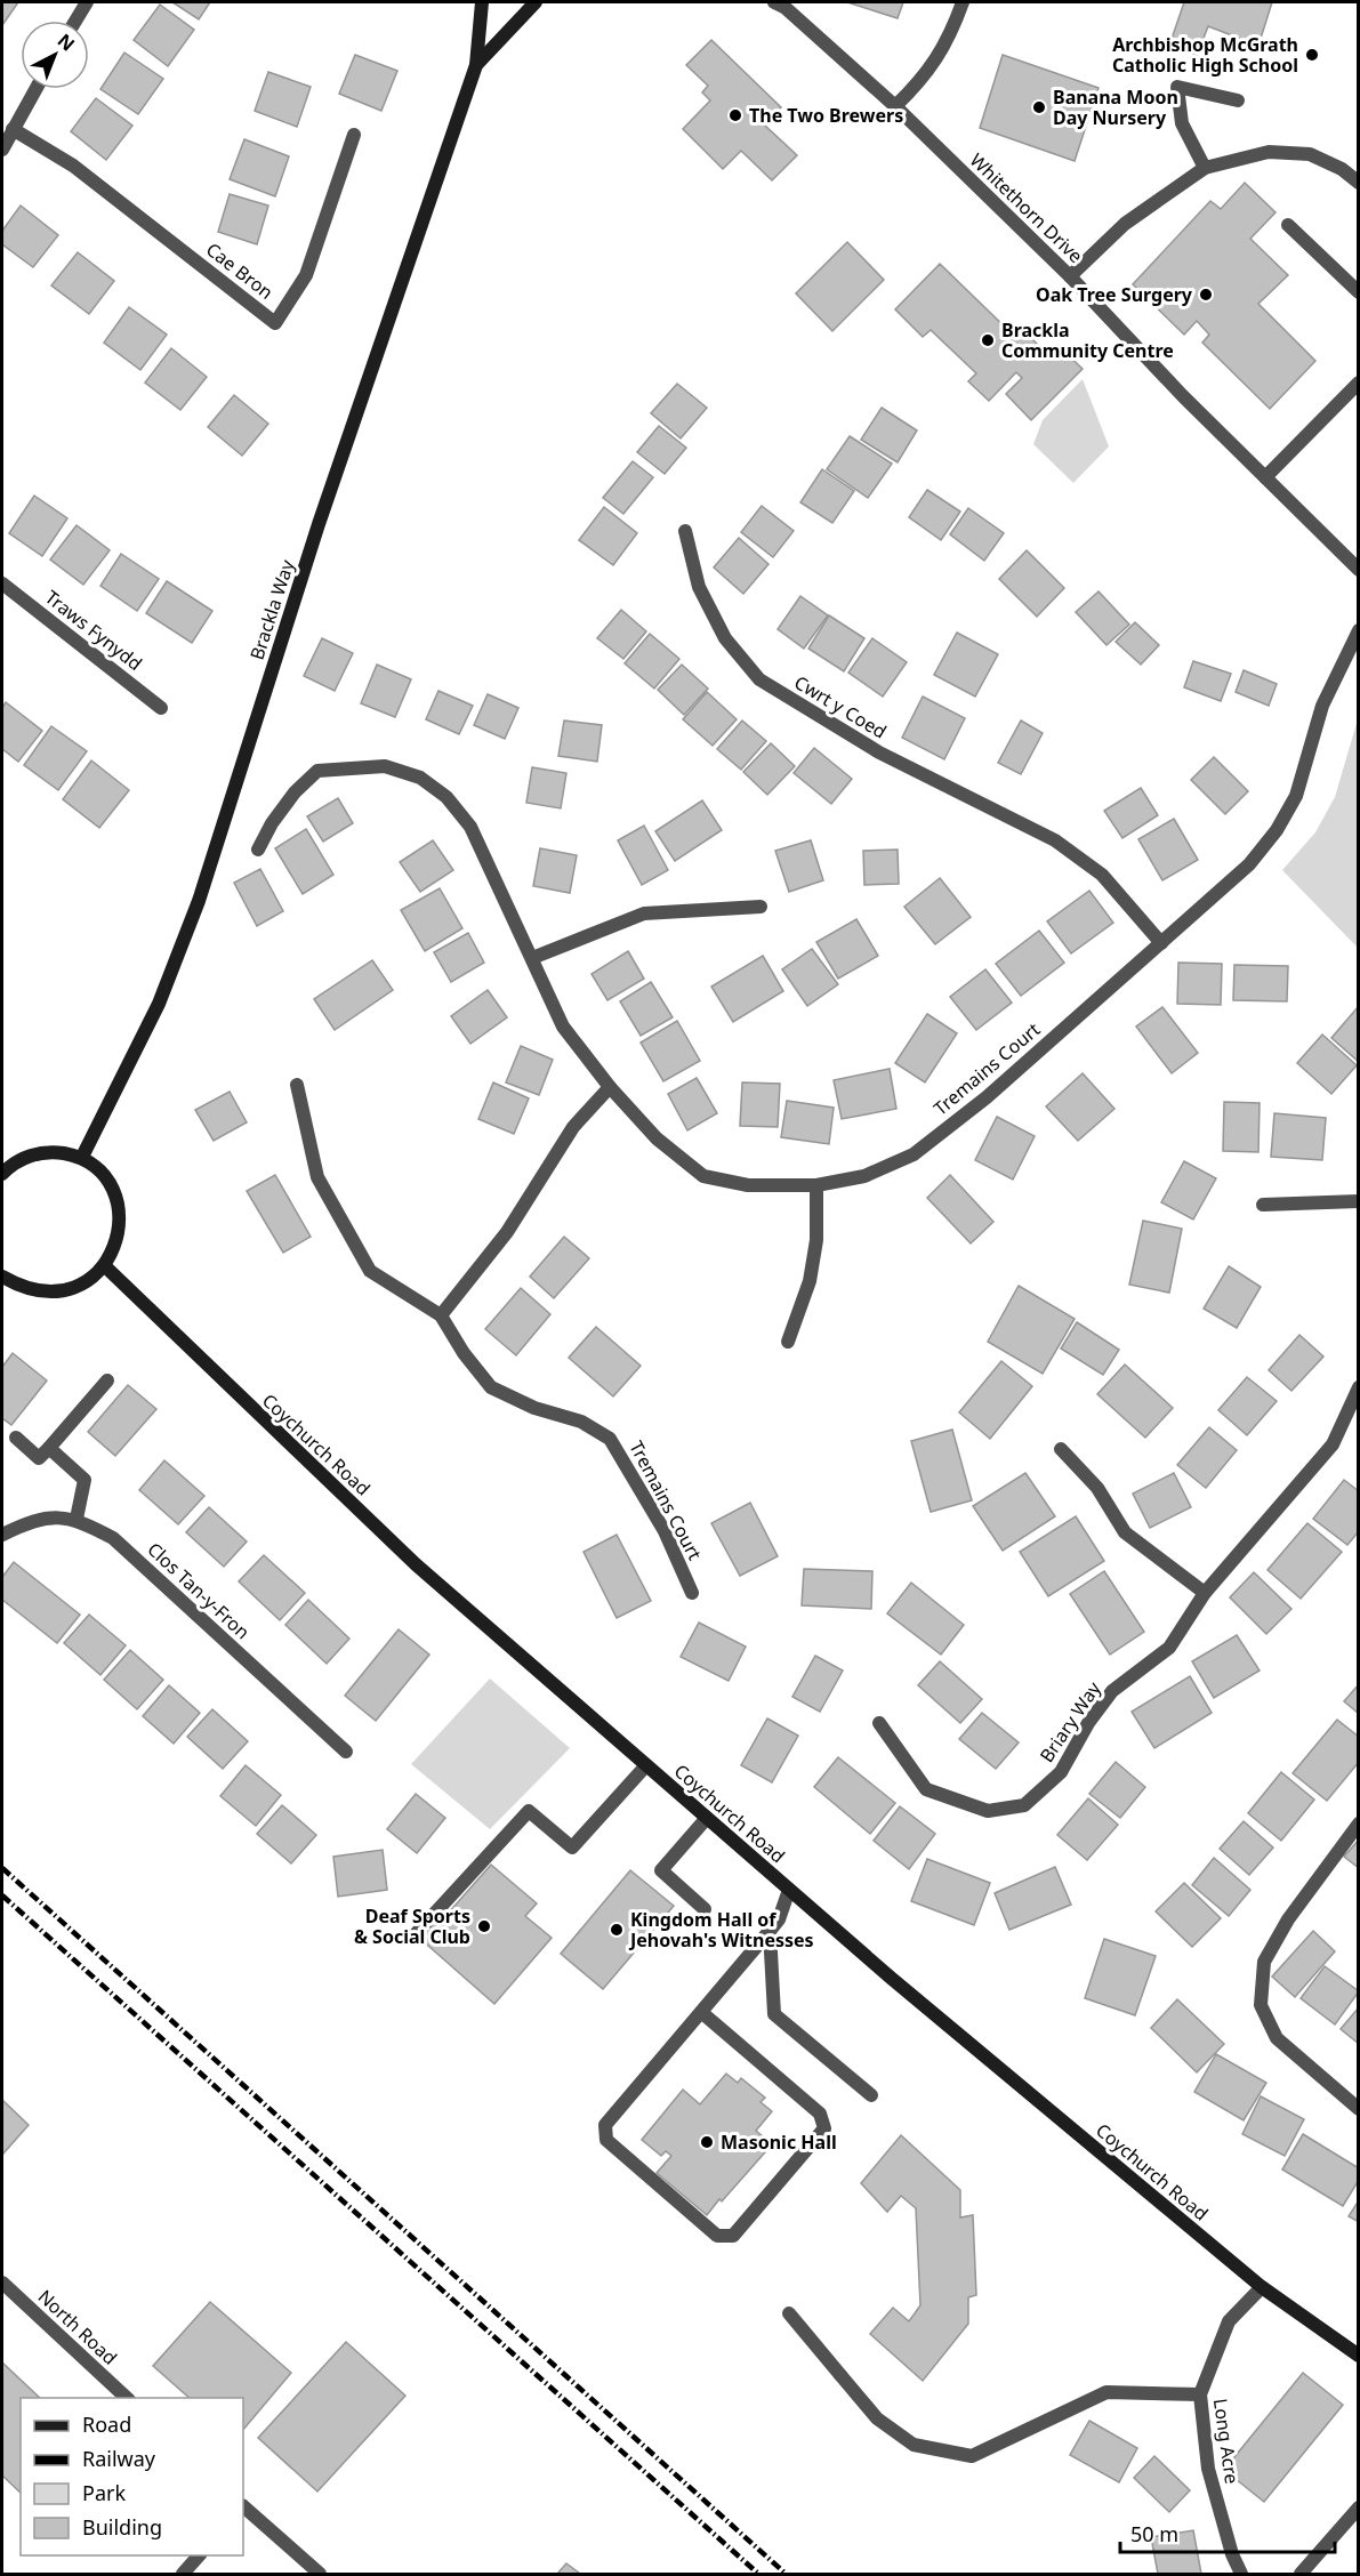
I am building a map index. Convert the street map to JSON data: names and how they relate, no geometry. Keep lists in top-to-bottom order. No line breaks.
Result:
{"streets":{"main road":["Brackla Way","Coychurch Road"],"street":["Whitethorn Drive","Cae Bron","Traws Fynydd","Cwrt y Coed","Tremains Court","Clos Tan-y-Fron","Briary Way","North Road","Long Acre"]},"crossings":[["Cwrt y Coed","Tremains Court"],["Coychurch Road","Long Acre"]],"places":["Archbishop McGrath Catholic High School","Banana Moon Day Nursery","The Two Brewers","Oak Tree Surgery","Brackla Community Centre","Deaf Sports & Social Club","Kingdom Hall of Jehovah's Witnesses","Masonic Hall"],"legend":["Road","Railway","Park","Building"],"scale_bar":"50 m","north":"top right"}
